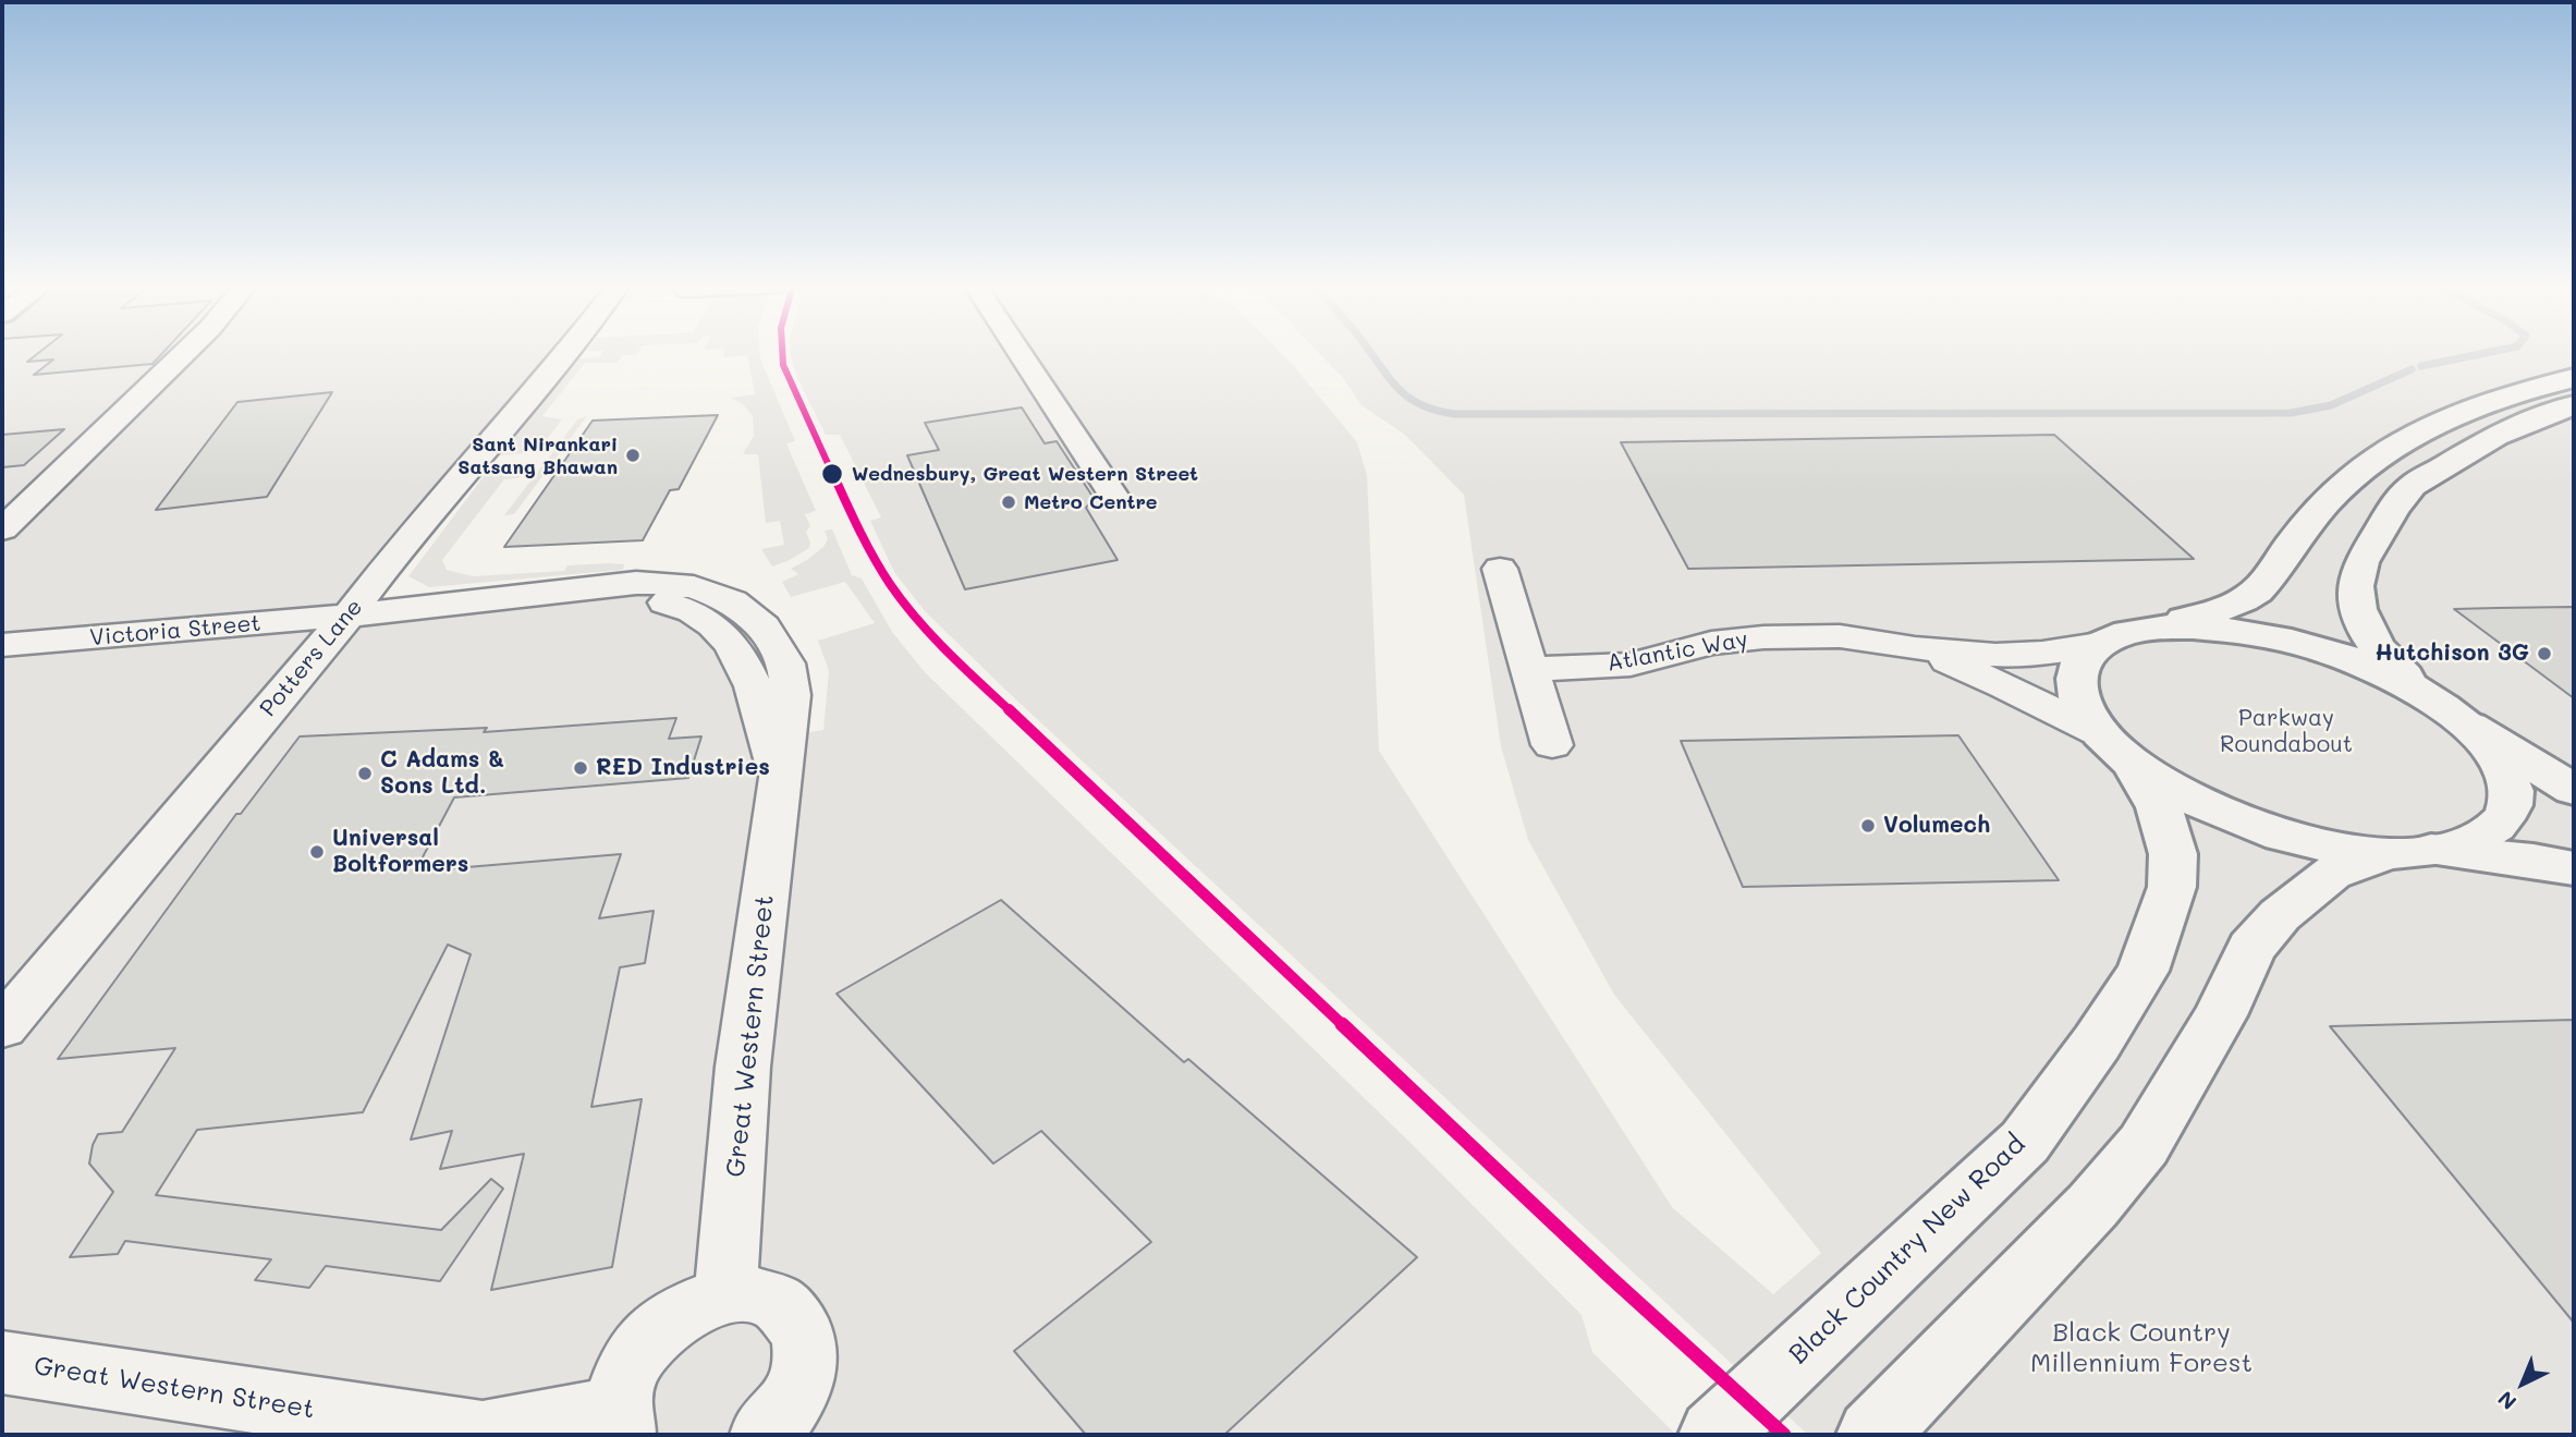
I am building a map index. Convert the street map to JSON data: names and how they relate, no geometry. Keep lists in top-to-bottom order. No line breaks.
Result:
{"streets":{"main road":["Black Country New Road"],"street":["Victoria Street","Atlantic Way","Potters Lane","Great Western Street"]},"crossings":[["Victoria Street","Potters Lane"],["Victoria Street","Great Western Street"],["Potters Lane","Great Western Street"]],"parks":["Parkway Roundabout","Black Country Millennium Forest"],"places":["Sant Nirankari Satsang Bhawan","Wednesbury, Great Western Street","Metro Centre","Hutchison 3G","RED Industries","C Adams & Sons Ltd.","Volumech","Universal Boltformers"],"north":"bottom left"}
